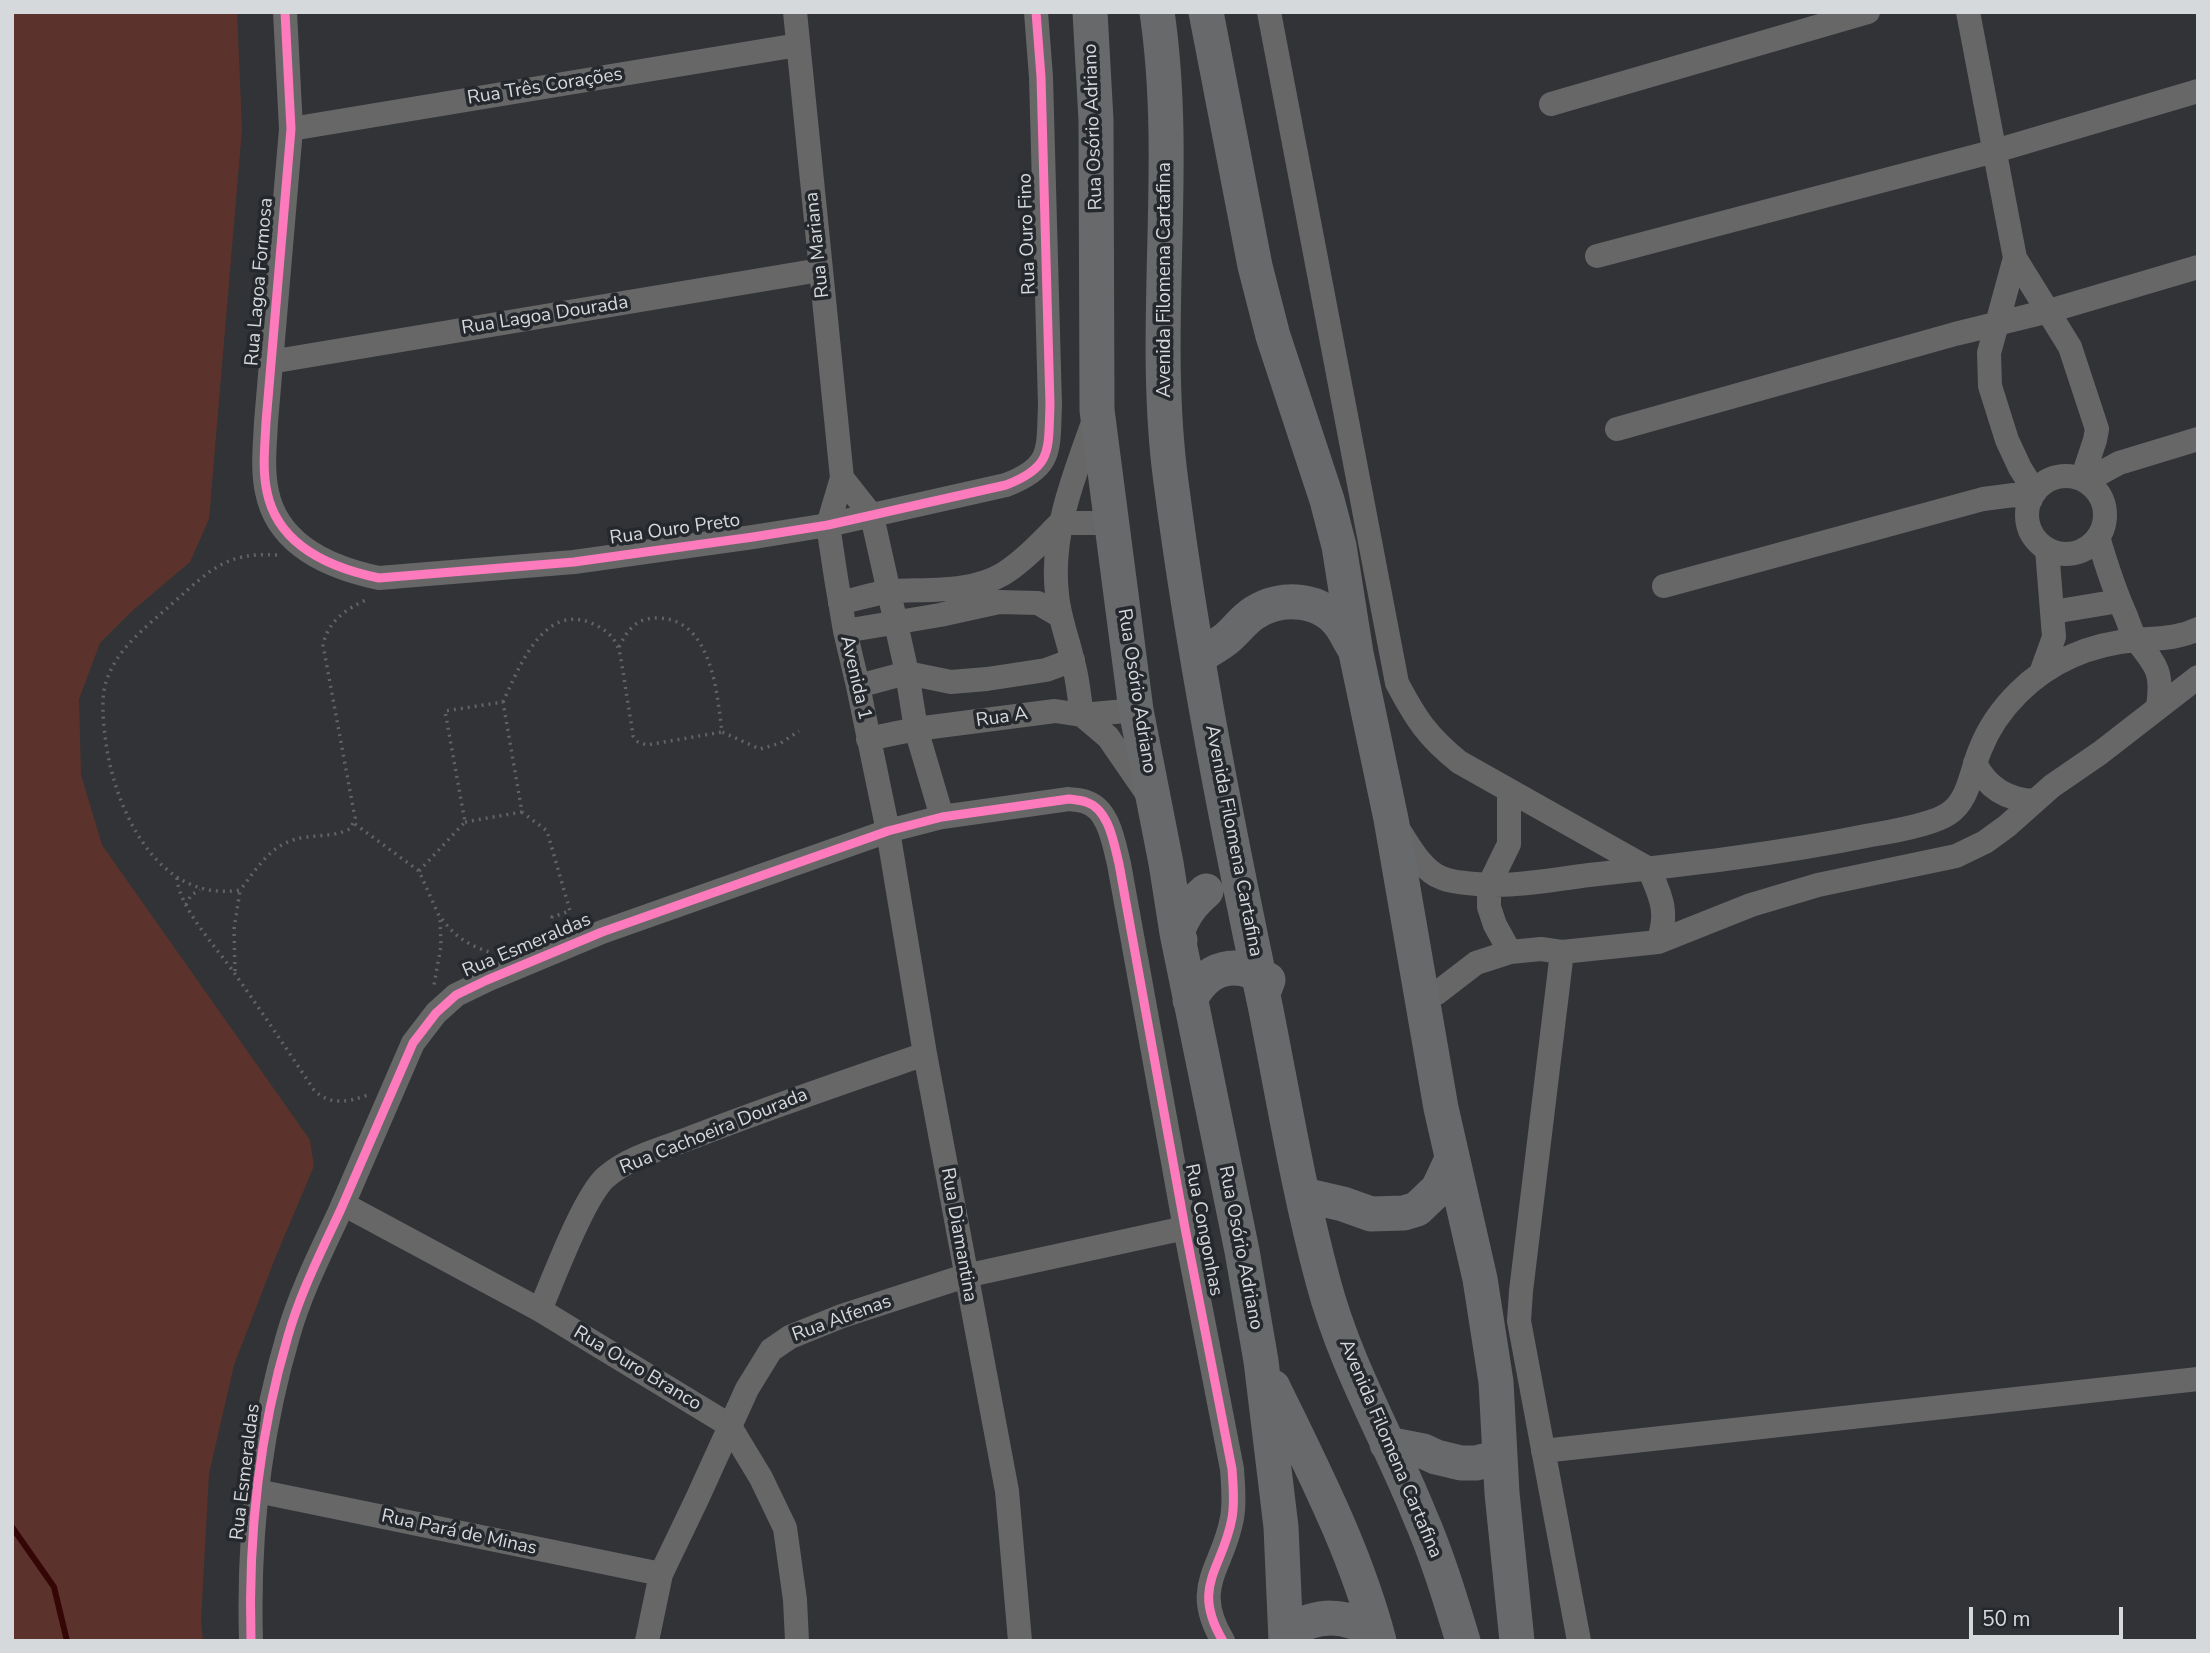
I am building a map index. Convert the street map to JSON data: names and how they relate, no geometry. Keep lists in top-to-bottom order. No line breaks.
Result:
{"streets":{"main road":["Rua Osório Adriano","Avenida Filomena Cartafina"],"street":["Rua Três Corações","Rua Ouro Fino","Rua Mariana","Rua Lagoa Formosa","Rua Lagoa Dourada","Rua Ouro Preto","Avenida 1","Rua A","Rua Esmeraldas","Rua Cachoeira Dourada","Rua Congonhas","Rua Diamantina","Rua Alfenas","Rua Ouro Branco","Rua Pará de Minas"]},"crossings":[["Rua Três Corações","Rua Mariana"],["Rua Três Corações","Rua Lagoa Formosa"],["Rua Osório Adriano","Rua A"],["Rua Ouro Fino","Rua Ouro Preto"],["Rua Mariana","Rua Lagoa Dourada"],["Rua Mariana","Rua Ouro Preto"],["Rua Mariana","Avenida 1"],["Rua Lagoa Formosa","Rua Lagoa Dourada"],["Rua Lagoa Formosa","Rua Ouro Preto"],["Rua Ouro Preto","Avenida 1"],["Avenida 1","Rua A"],["Avenida 1","Rua Esmeraldas"],["Avenida 1","Rua Diamantina"],["Rua Esmeraldas","Rua Congonhas"],["Rua Esmeraldas","Rua Diamantina"],["Rua Esmeraldas","Rua Ouro Branco"],["Rua Esmeraldas","Rua Pará de Minas"],["Rua Cachoeira Dourada","Rua Diamantina"],["Rua Cachoeira Dourada","Rua Ouro Branco"],["Rua Congonhas","Rua Alfenas"],["Rua Diamantina","Rua Alfenas"],["Rua Alfenas","Rua Ouro Branco"],["Rua Alfenas","Rua Pará de Minas"]],"scale_bar":"50 m"}
